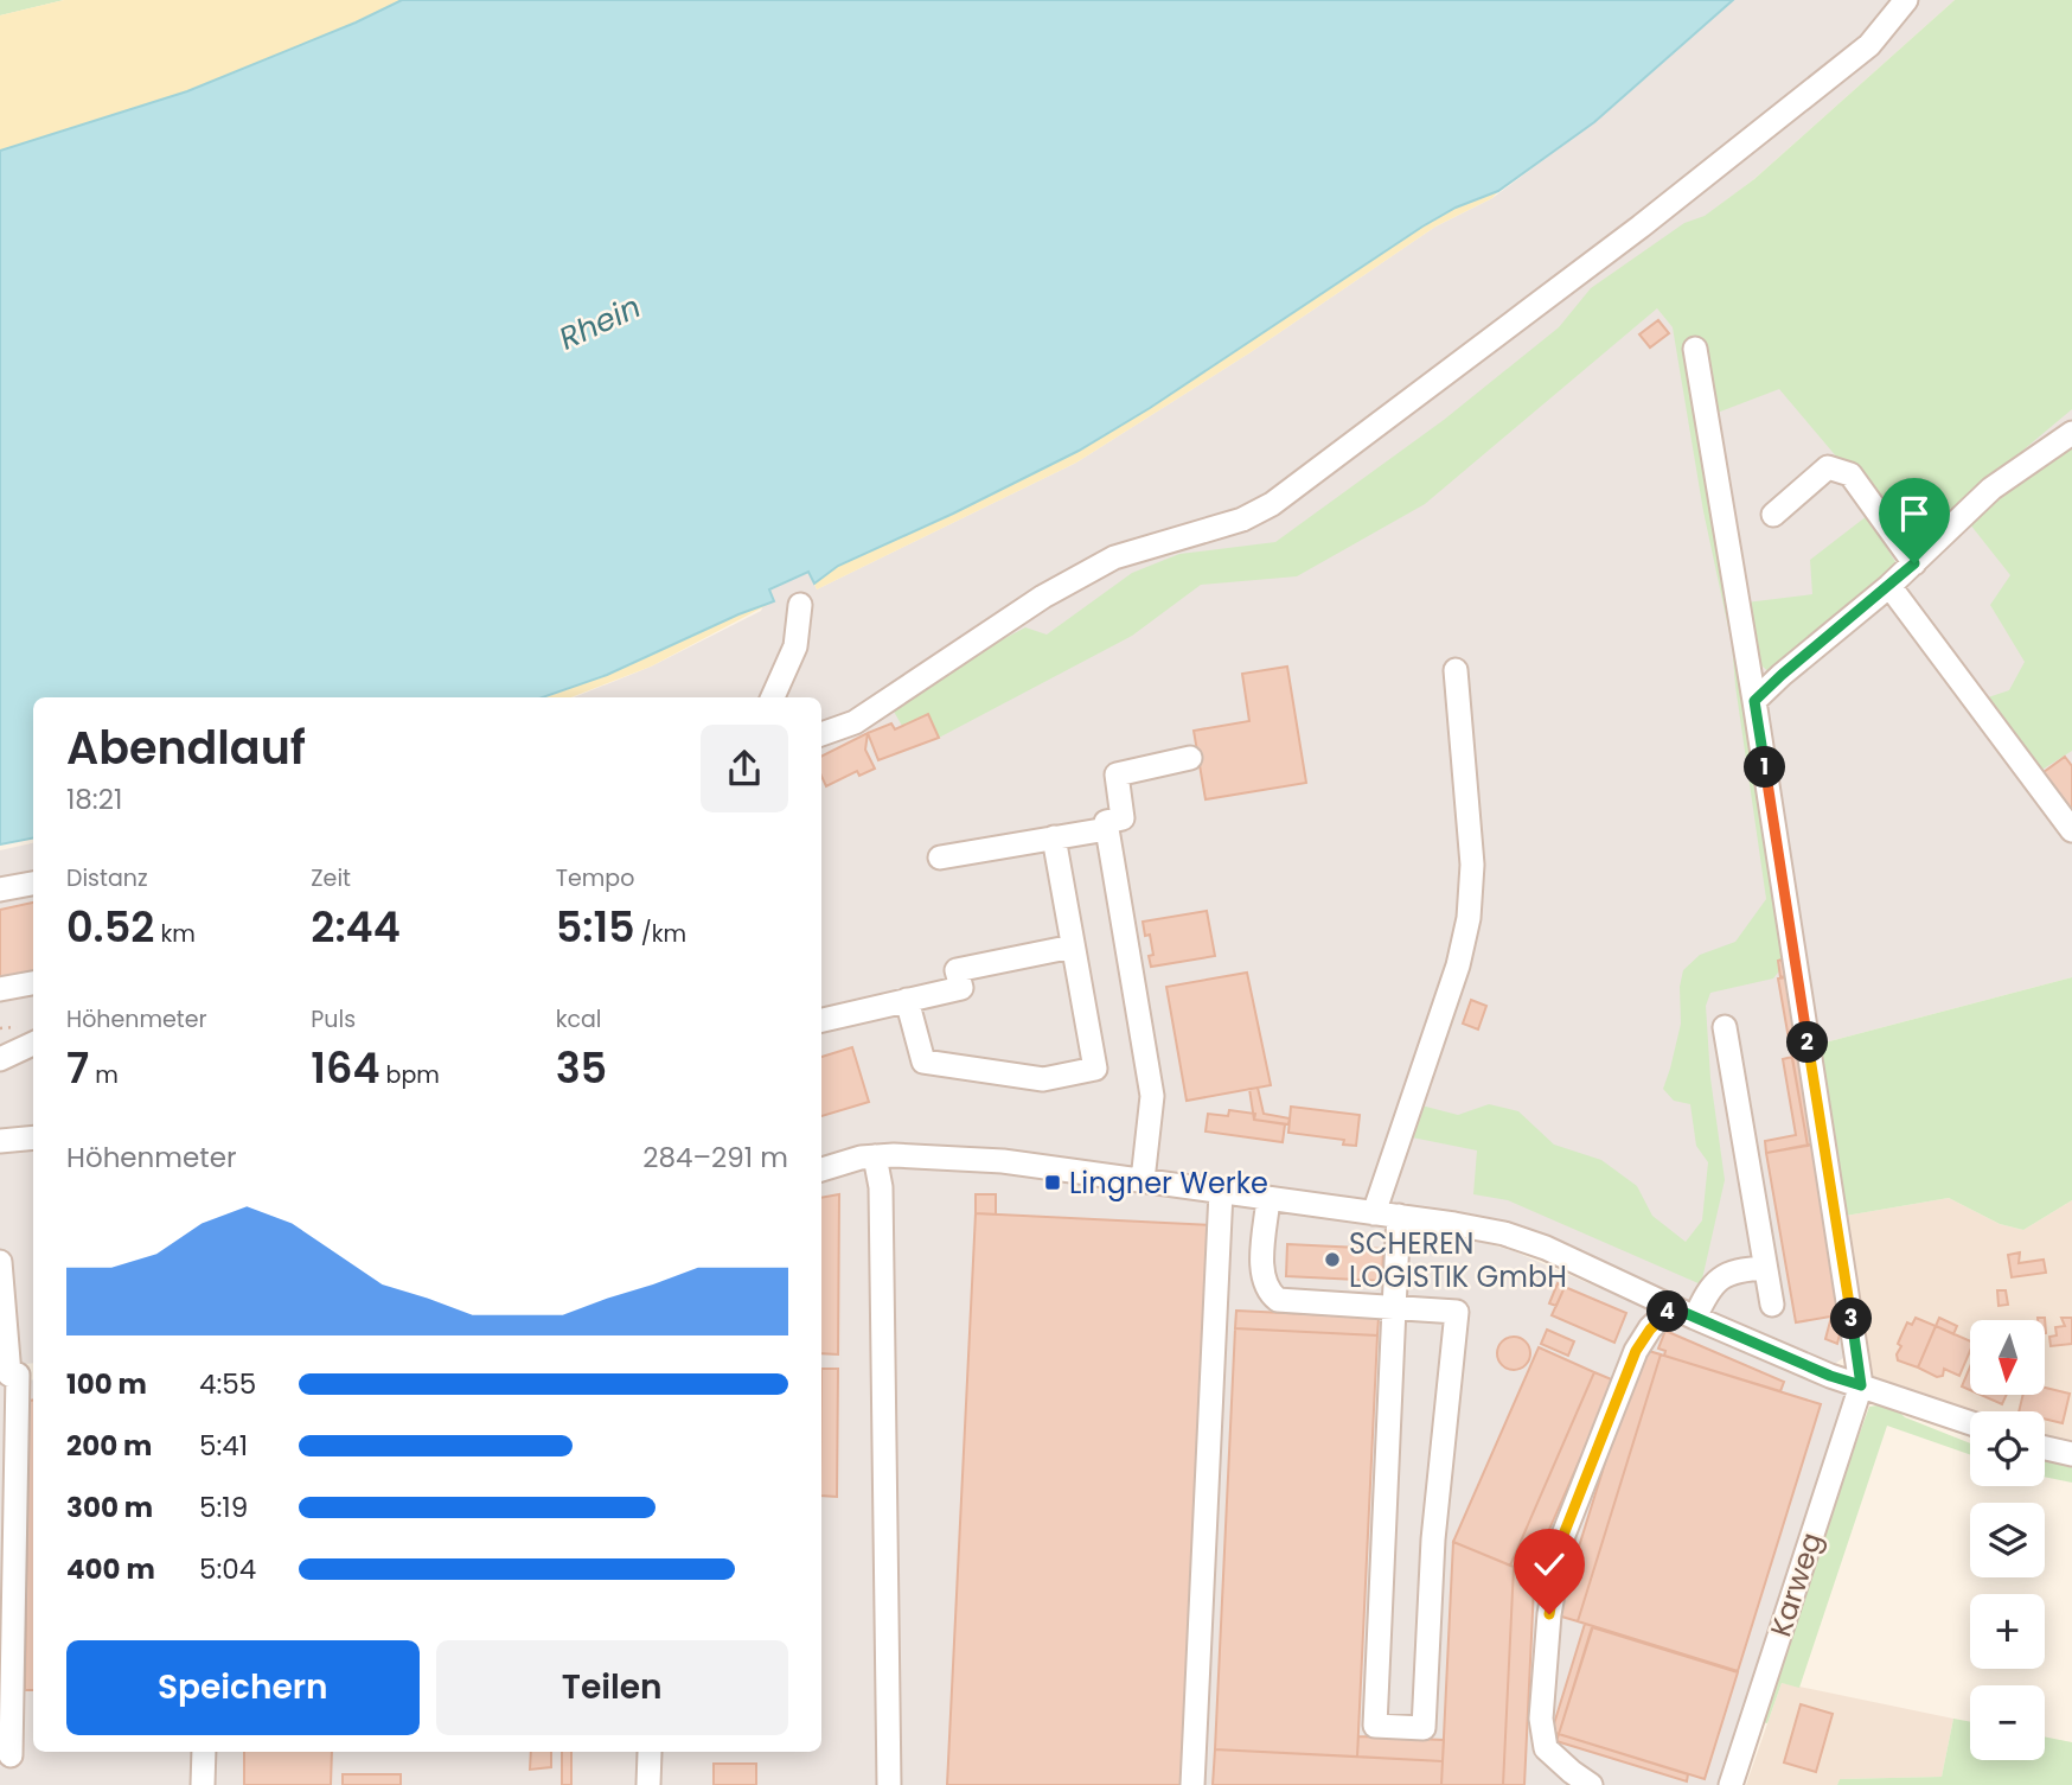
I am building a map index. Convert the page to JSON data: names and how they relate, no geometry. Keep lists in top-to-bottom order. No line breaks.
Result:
{"streets":{"street":["Karweg"]},"water":["Rhein"],"places":{"transit":["Lingner Werke"],"other":["SCHEREN LOGISTIK GmbH"]},"north":"bottom","page":{"heading":["Abendlauf","18:21"],"pins":["1","2","4","3"],"stats":[["Distanz","0.52 km"],["Zeit","2:44"],["Tempo","5:15 /km"],["Höhenmeter","7 m"],["Puls","164 bpm"],["kcal","35"]],"chart":["Höhenmeter","284–291 m"],"map_buttons":["+","−"],"list":[{"name":"100 m","note":"4:55"},{"name":"200 m","note":"5:41"},{"name":"300 m","note":"5:19"},{"name":"400 m","note":"5:04"}],"buttons":["Speichern","Teilen"]}}
